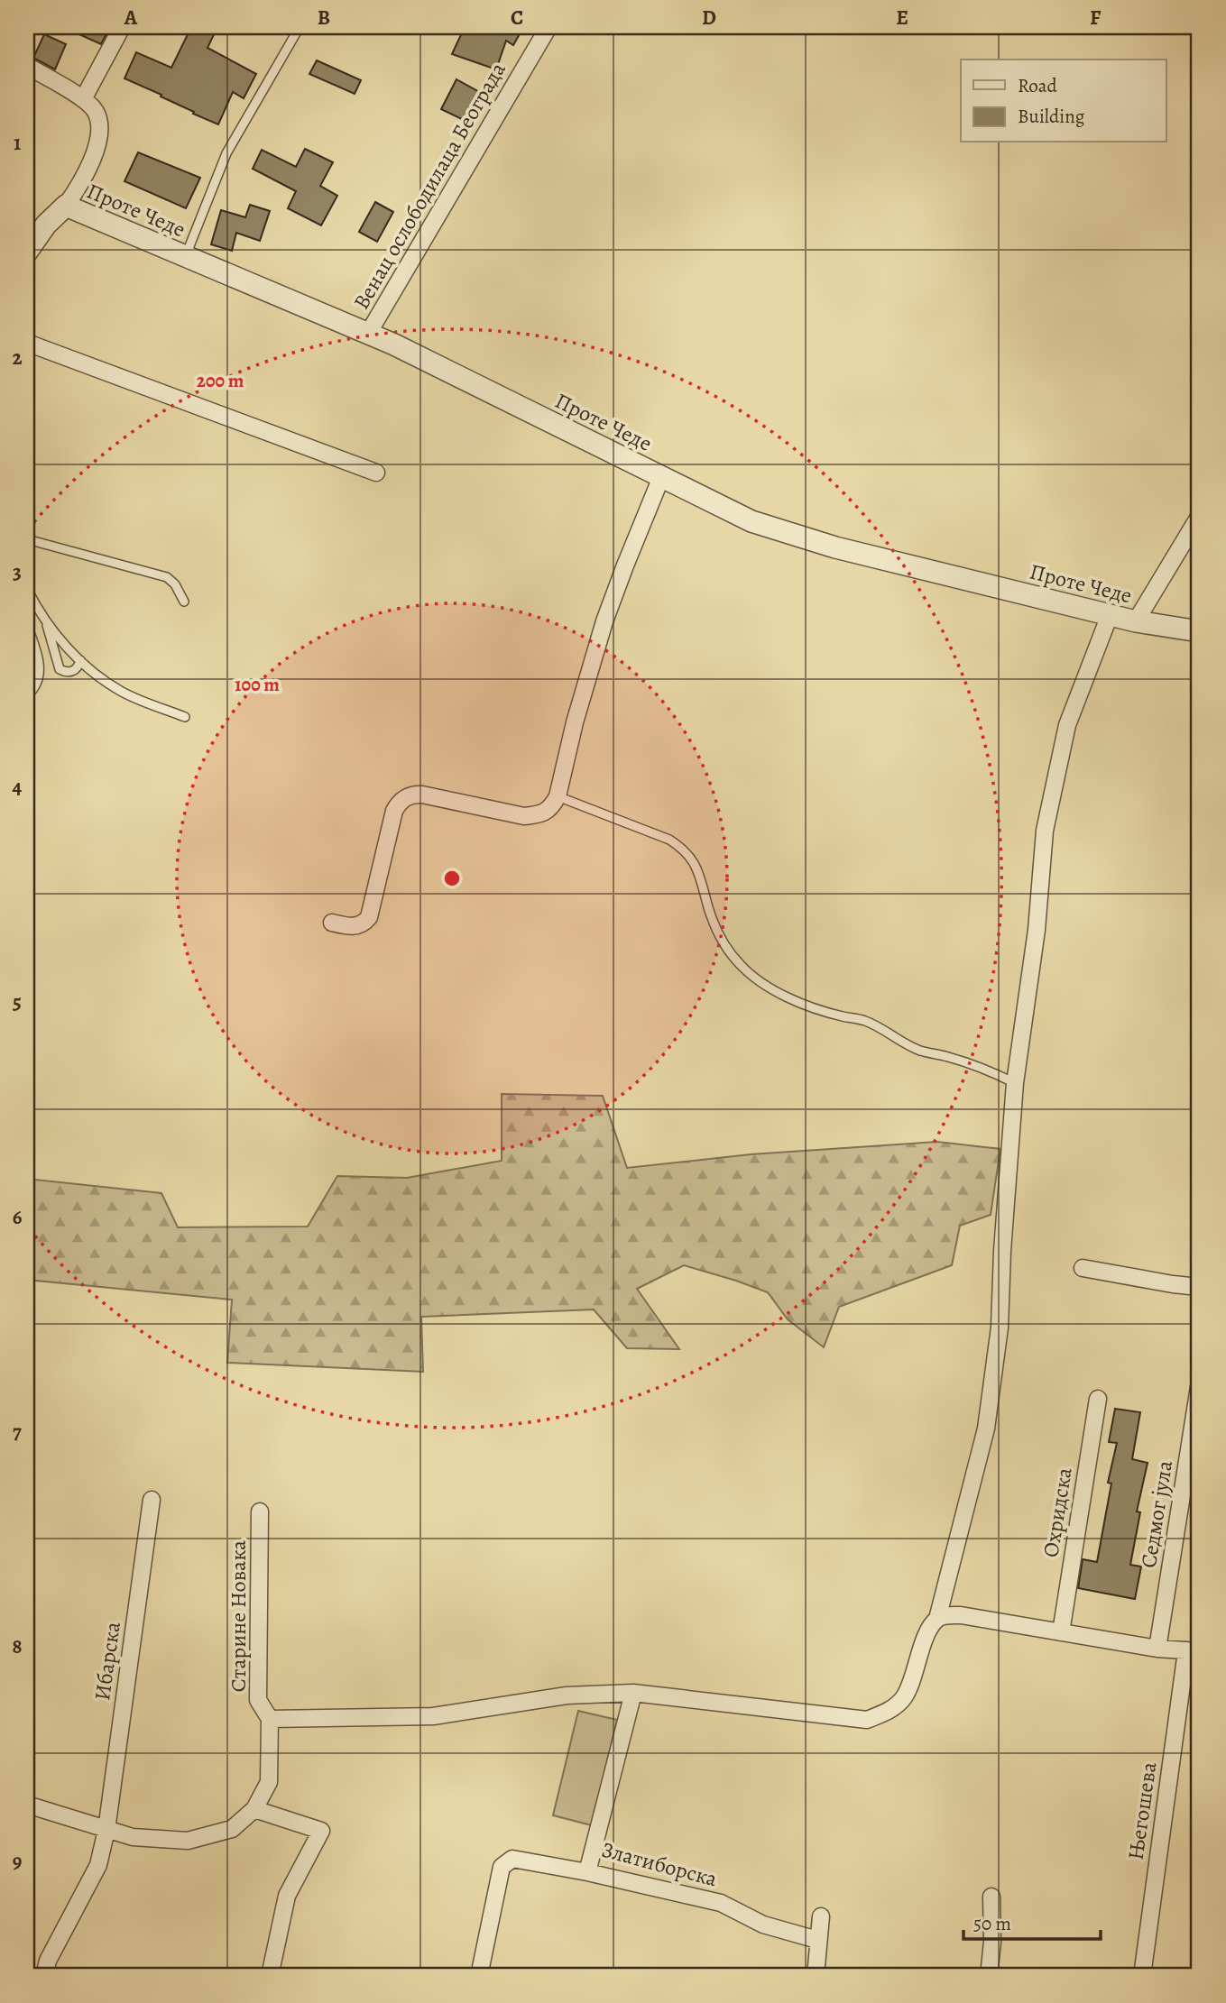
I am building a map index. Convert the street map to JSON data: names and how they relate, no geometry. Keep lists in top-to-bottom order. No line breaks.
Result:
{"streets":{"street":["Венац ослободилаца Београда","Проте Чеде","Охридска","Седмог јула","Старине Новака","Ибарска","Његошева","Златиборска"]},"crossings":[["Венац ослободилаца Београда","Проте Чеде"]],"legend":["Road","Building"],"scale_bar":"50 m","grid":{"columns":["A","B","C","D","E","F"],"rows":["1","2","3","4","5","6","7","8","9"]},"rings":["200 m","100 m"]}
